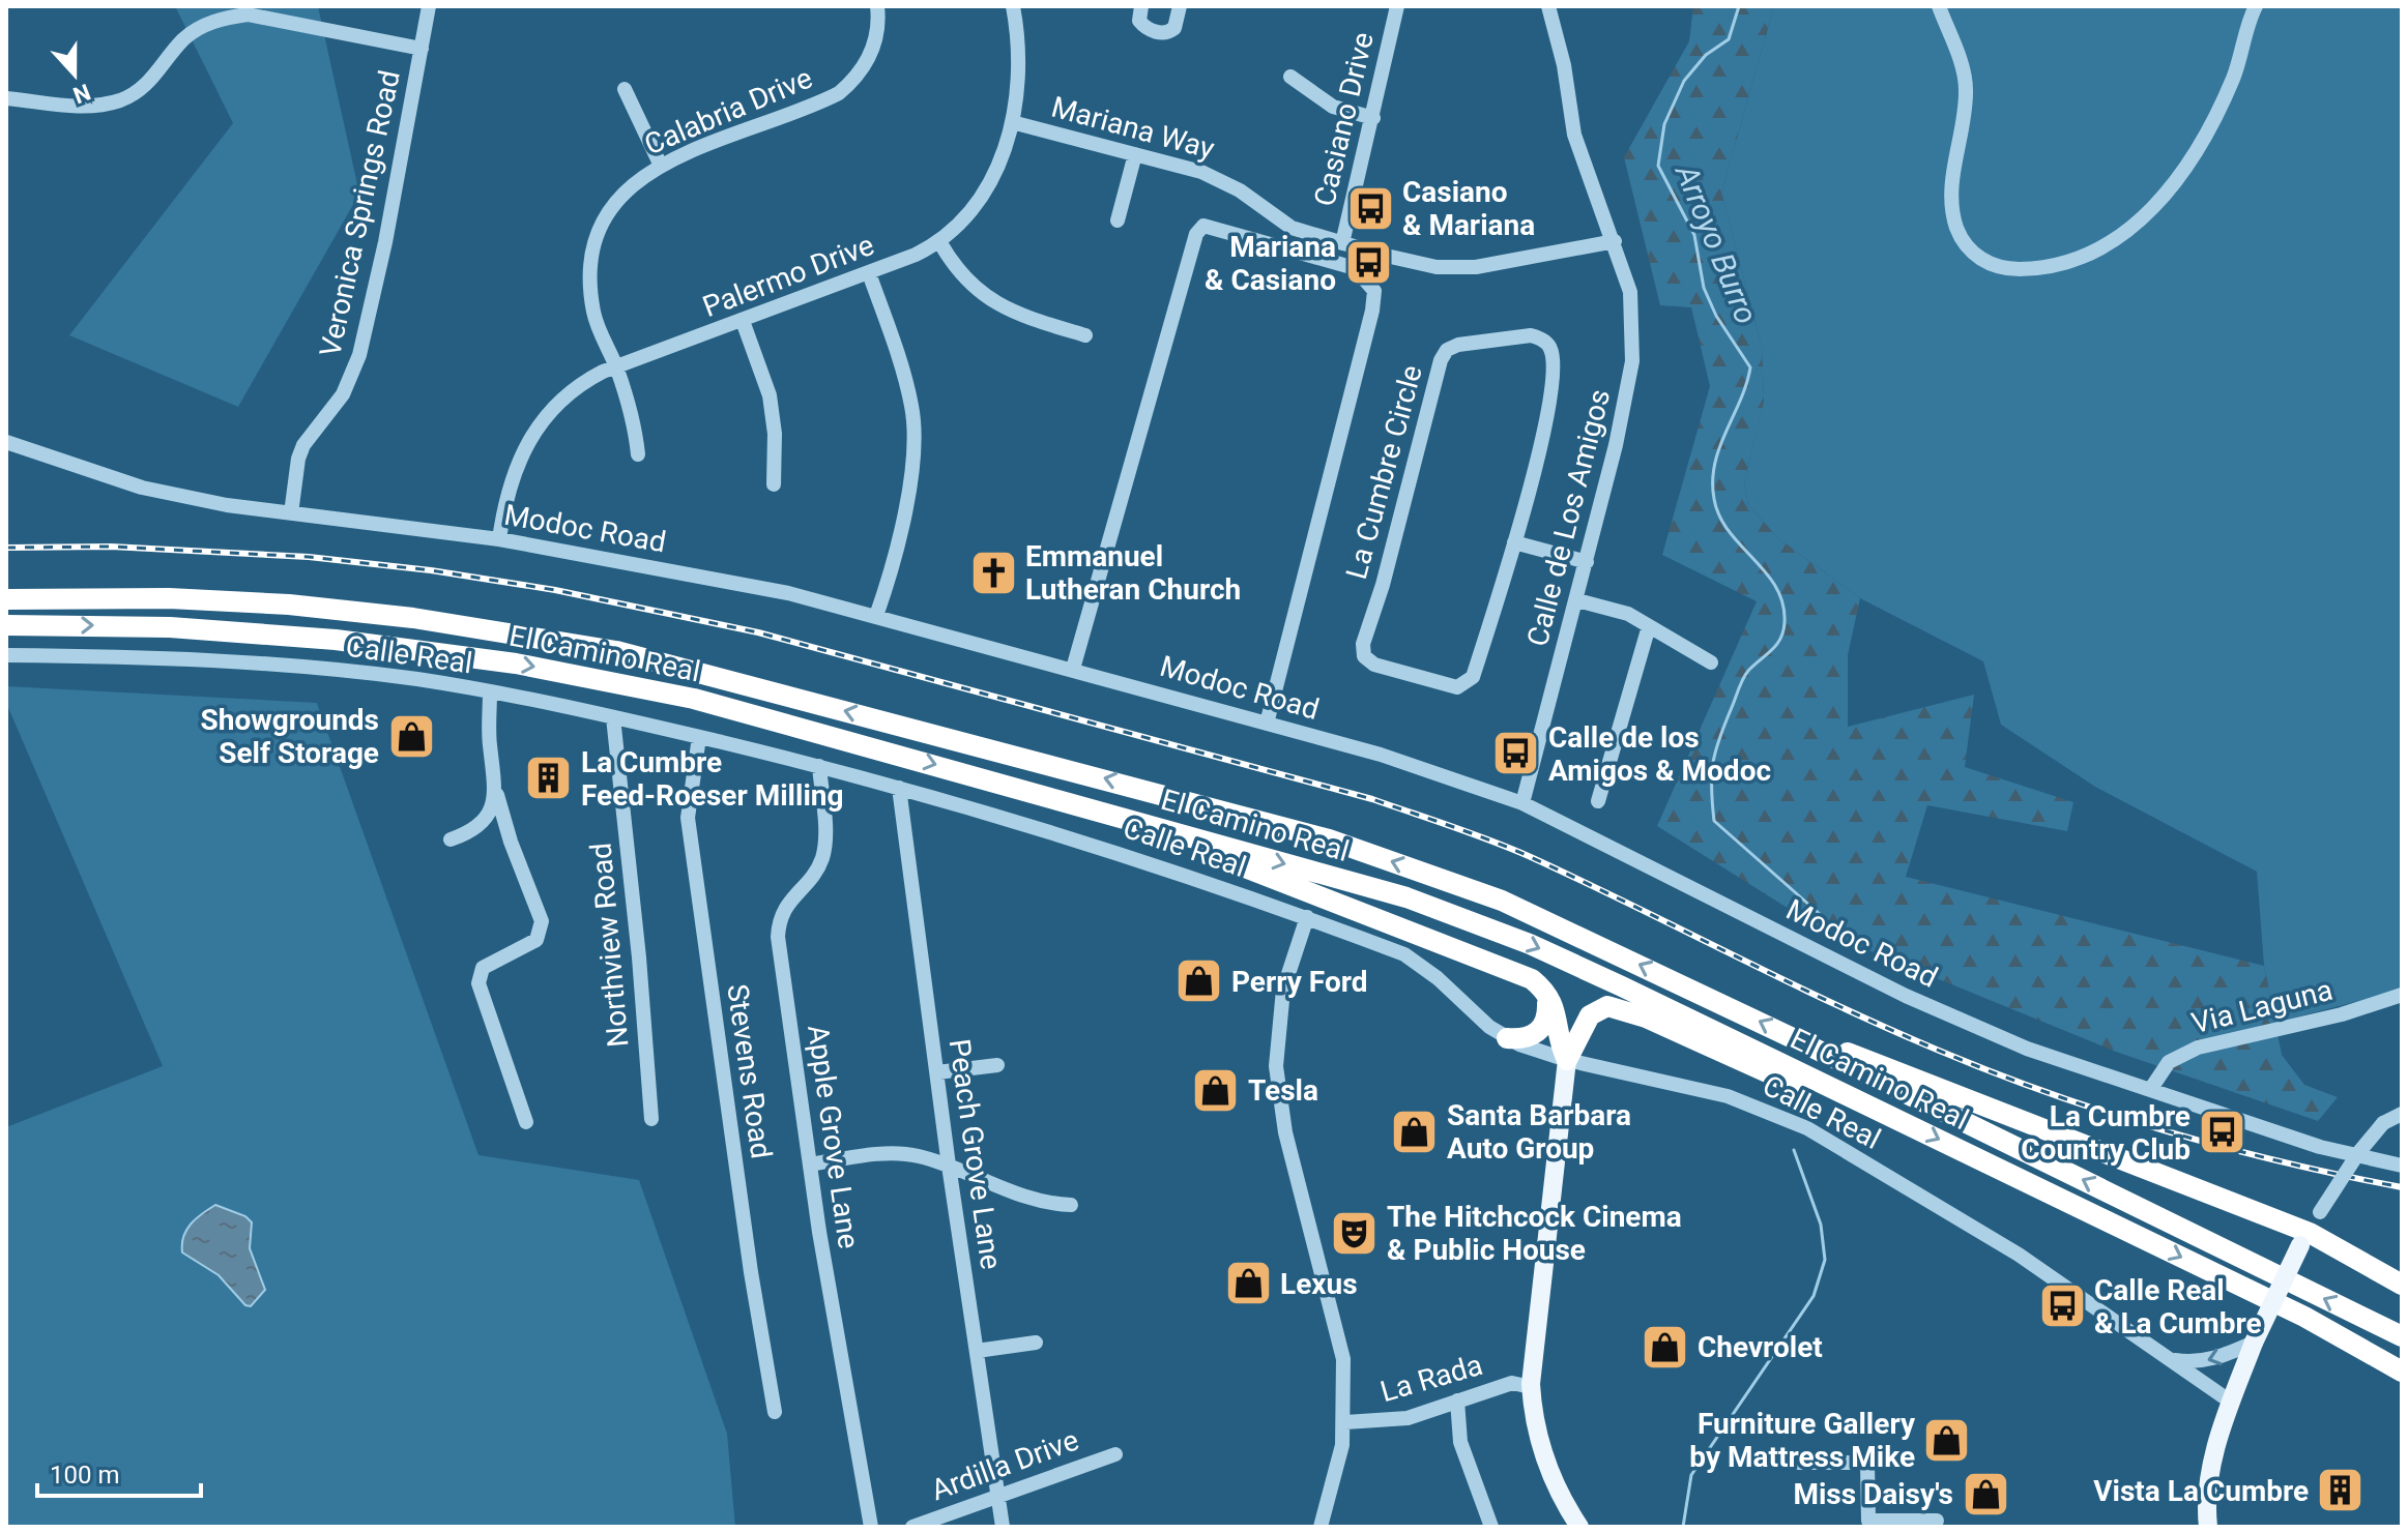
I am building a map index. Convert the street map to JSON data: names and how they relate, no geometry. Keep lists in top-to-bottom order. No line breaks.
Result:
{"streets":{"highway":["El Camino Real"],"street":["Calabria Drive","Casiano Drive","Mariana Way","Veronica Springs Road","Palermo Drive","La Cumbre Circle","Calle de Los Amigos","Modoc Road","Calle Real","Northview Road","Via Laguna","Stevens Road","Apple Grove Lane","Peach Grove Lane","La Rada","Ardilla Drive"]},"crossings":[["Calabria Drive","Palermo Drive"],["Casiano Drive","Mariana Way"],["Mariana Way","Palermo Drive"],["Mariana Way","Calle de Los Amigos"],["Veronica Springs Road","Modoc Road"],["Palermo Drive","Modoc Road"],["Calle de Los Amigos","Modoc Road"],["Modoc Road","Via Laguna"],["Calle Real","Northview Road"],["Calle Real","Stevens Road"],["Calle Real","Apple Grove Lane"],["Calle Real","Peach Grove Lane"],["Peach Grove Lane","Ardilla Drive"]],"water":["Arroyo Burro"],"places":{"bus stop":["Casiano & Mariana","Mariana & Casiano","Calle de los Amigos & Modoc","La Cumbre Country Club","Calle Real & La Cumbre"],"church":["Emmanuel Lutheran Church"],"shop":["Showgrounds Self Storage","Perry Ford","Tesla","Santa Barbara Auto Group","Lexus","Chevrolet","Furniture Gallery by Mattress Mike","Miss Daisy's"],"building":["La Cumbre Feed-Roeser Milling","Vista La Cumbre"],"theatre":["The Hitchcock Cinema & Public House"]},"scale_bar":"100 m","north":"bottom"}
